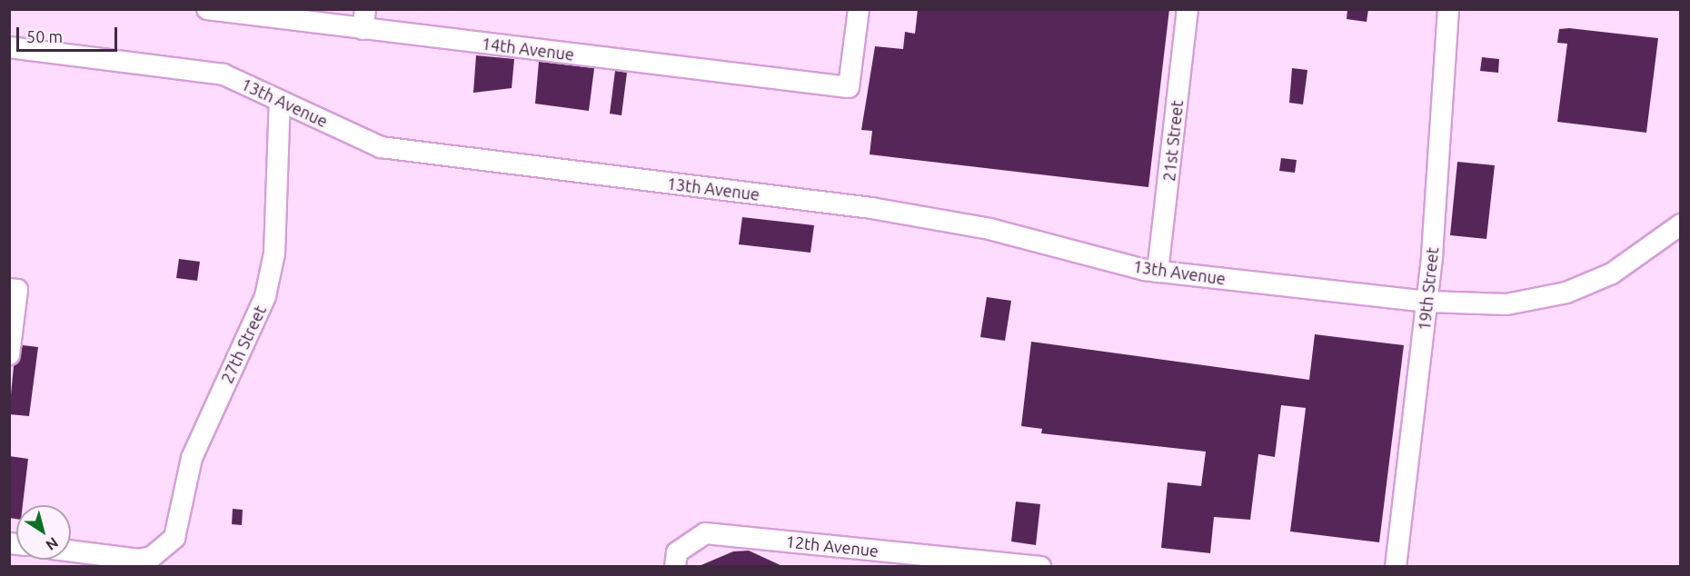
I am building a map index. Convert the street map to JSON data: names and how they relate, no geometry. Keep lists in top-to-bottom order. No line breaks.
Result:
{"streets":{"lane":["14th Avenue","13th Avenue","21st Street","19th Street","27th Street","12th Avenue"]},"crossings":[["13th Avenue","21st Street"],["13th Avenue","19th Street"],["13th Avenue","27th Street"]],"scale_bar":"50 m","north":"bottom right"}
